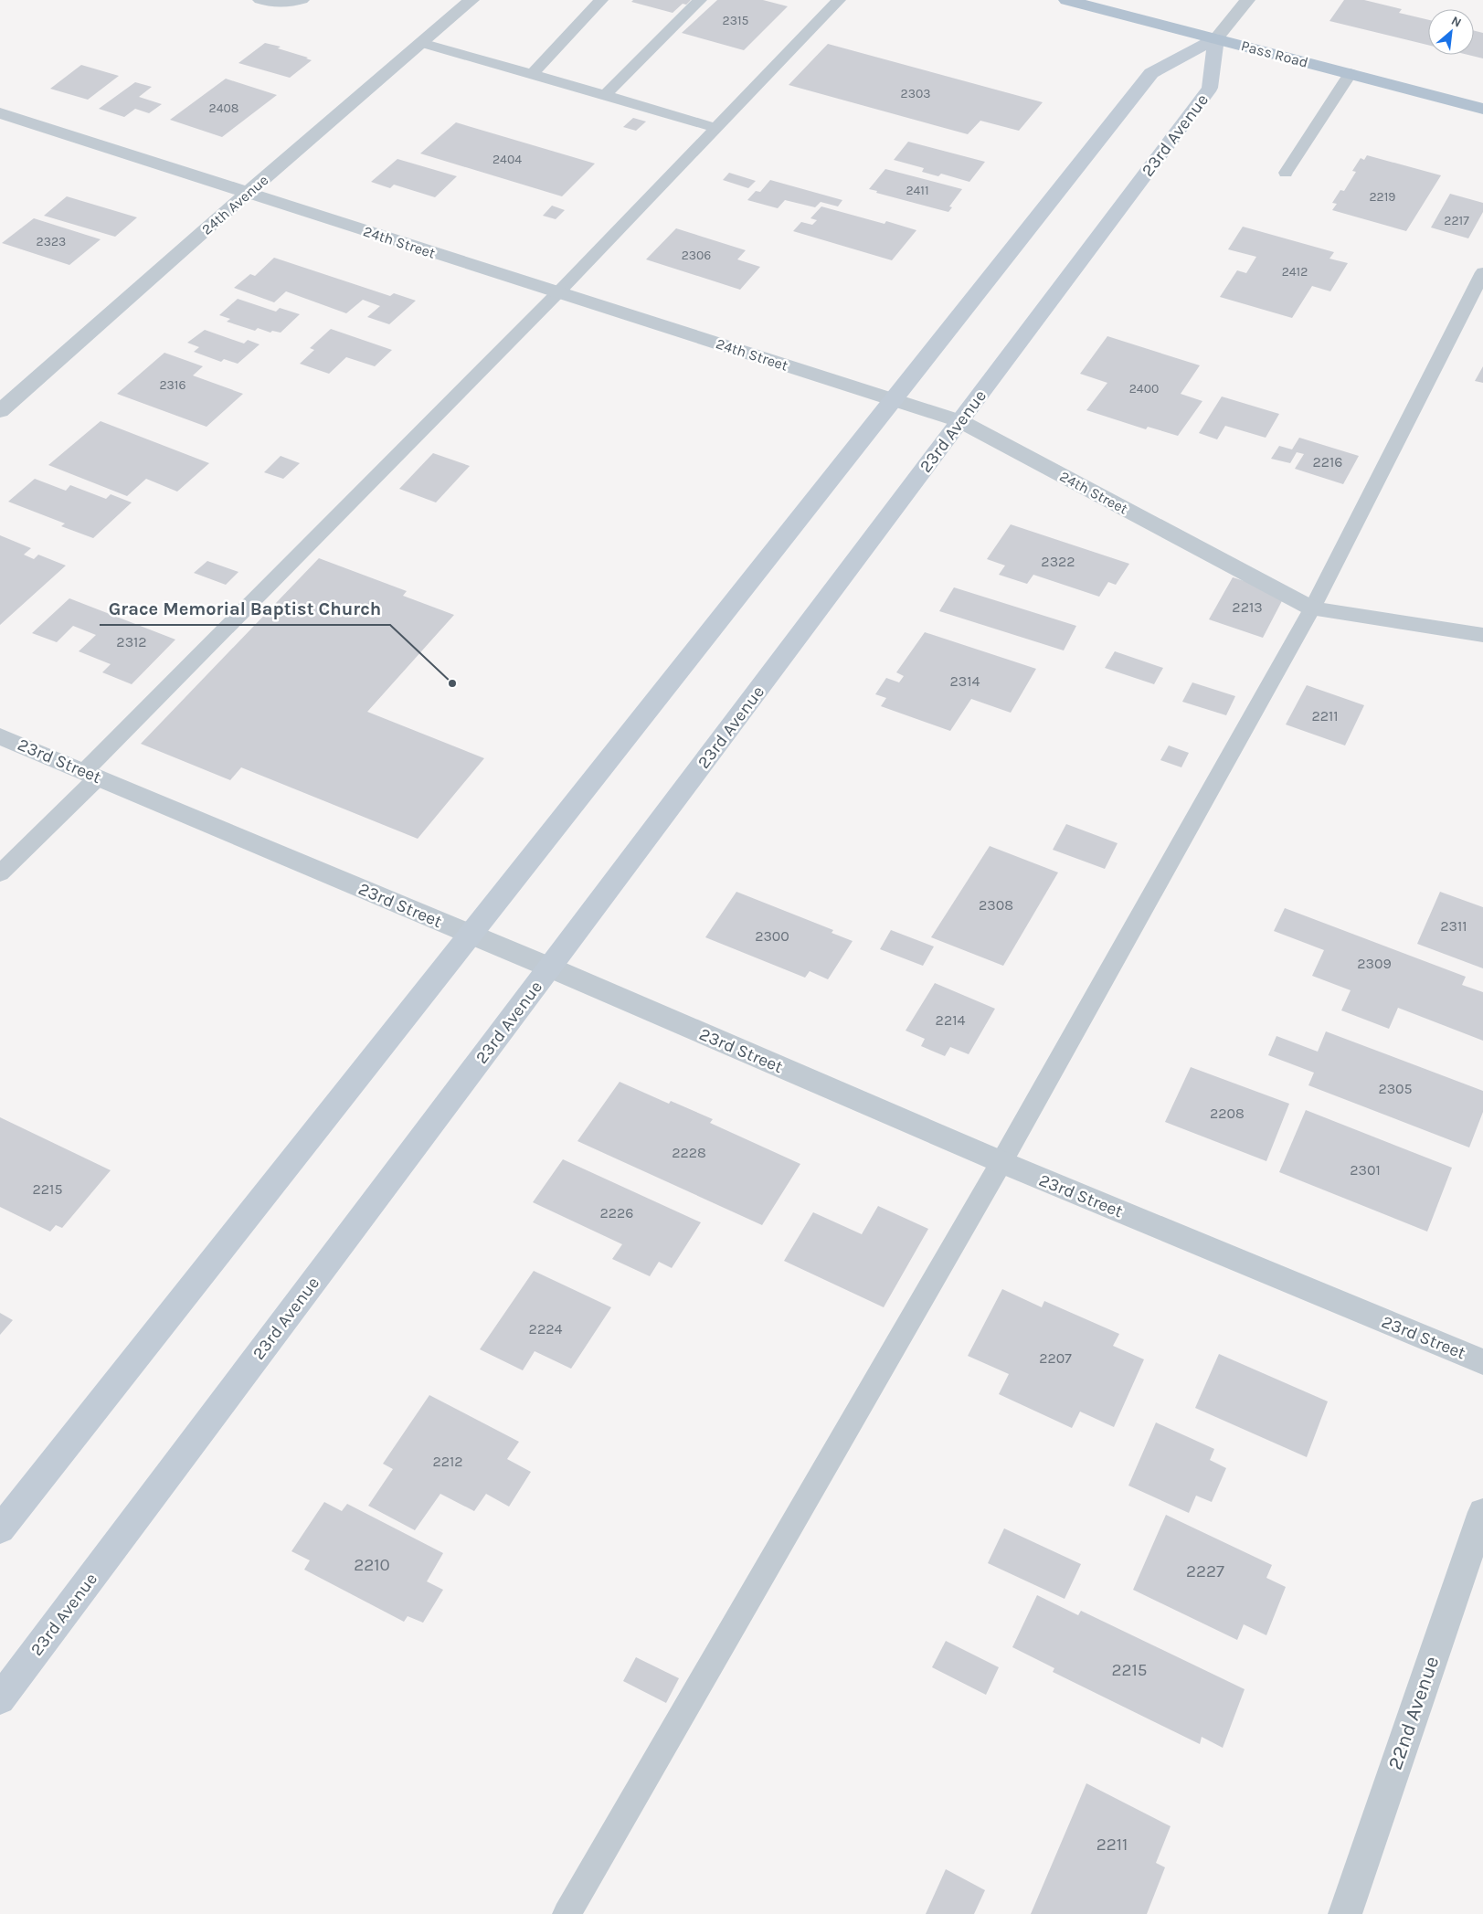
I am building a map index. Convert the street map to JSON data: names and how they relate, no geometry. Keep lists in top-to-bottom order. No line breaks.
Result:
{"streets":{"main road":["Pass Road"],"street":["23rd Avenue","24th Avenue","24th Street","23rd Street","22nd Avenue"]},"crossings":[["Pass Road","23rd Avenue"],["23rd Avenue","24th Street"],["23rd Avenue","23rd Street"],["24th Avenue","24th Street"]],"places":["Grace Memorial Baptist Church"],"house_numbers":["2315","2303","2408","2404","2411","2219","2217","2323","2306","2412","2316","2400","2216","2322","2213","2312","2314","2211","2308","2311","2300","2309","2214","2305","2208","2228","2301","2215","2226","2224","2207","2212","2210","2227","2215","2211"],"north":"top right"}
